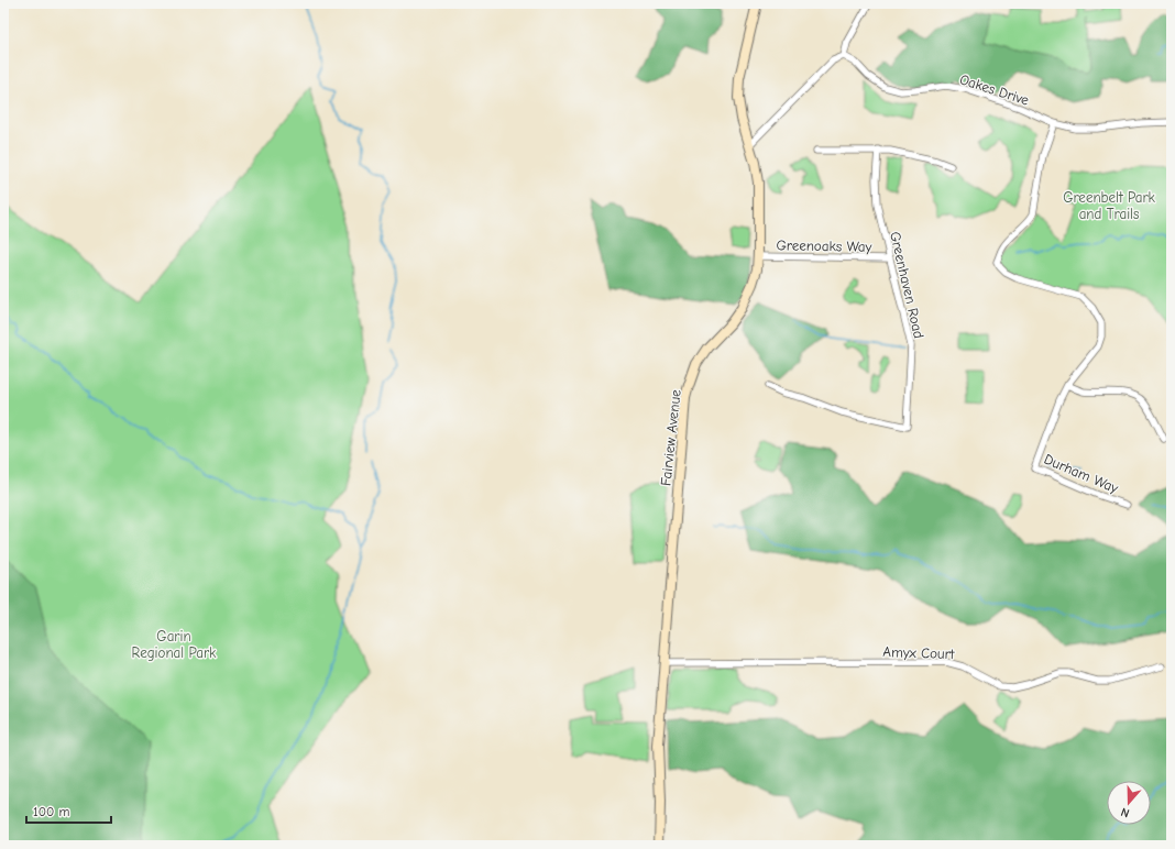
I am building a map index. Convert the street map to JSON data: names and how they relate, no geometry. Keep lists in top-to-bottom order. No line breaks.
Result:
{"streets":{"main road":["Fairview Avenue"],"street":["Oakes Drive","Greenoaks Way","Greenhaven Road","Durham Way","Amyx Court"]},"crossings":[["Oakes Drive","Durham Way"],["Greenoaks Way","Greenhaven Road"],["Greenoaks Way","Fairview Avenue"],["Fairview Avenue","Amyx Court"]],"parks":["Greenbelt Park and Trails","Garin Regional Park"],"scale_bar":"100 m","north":"bottom"}
